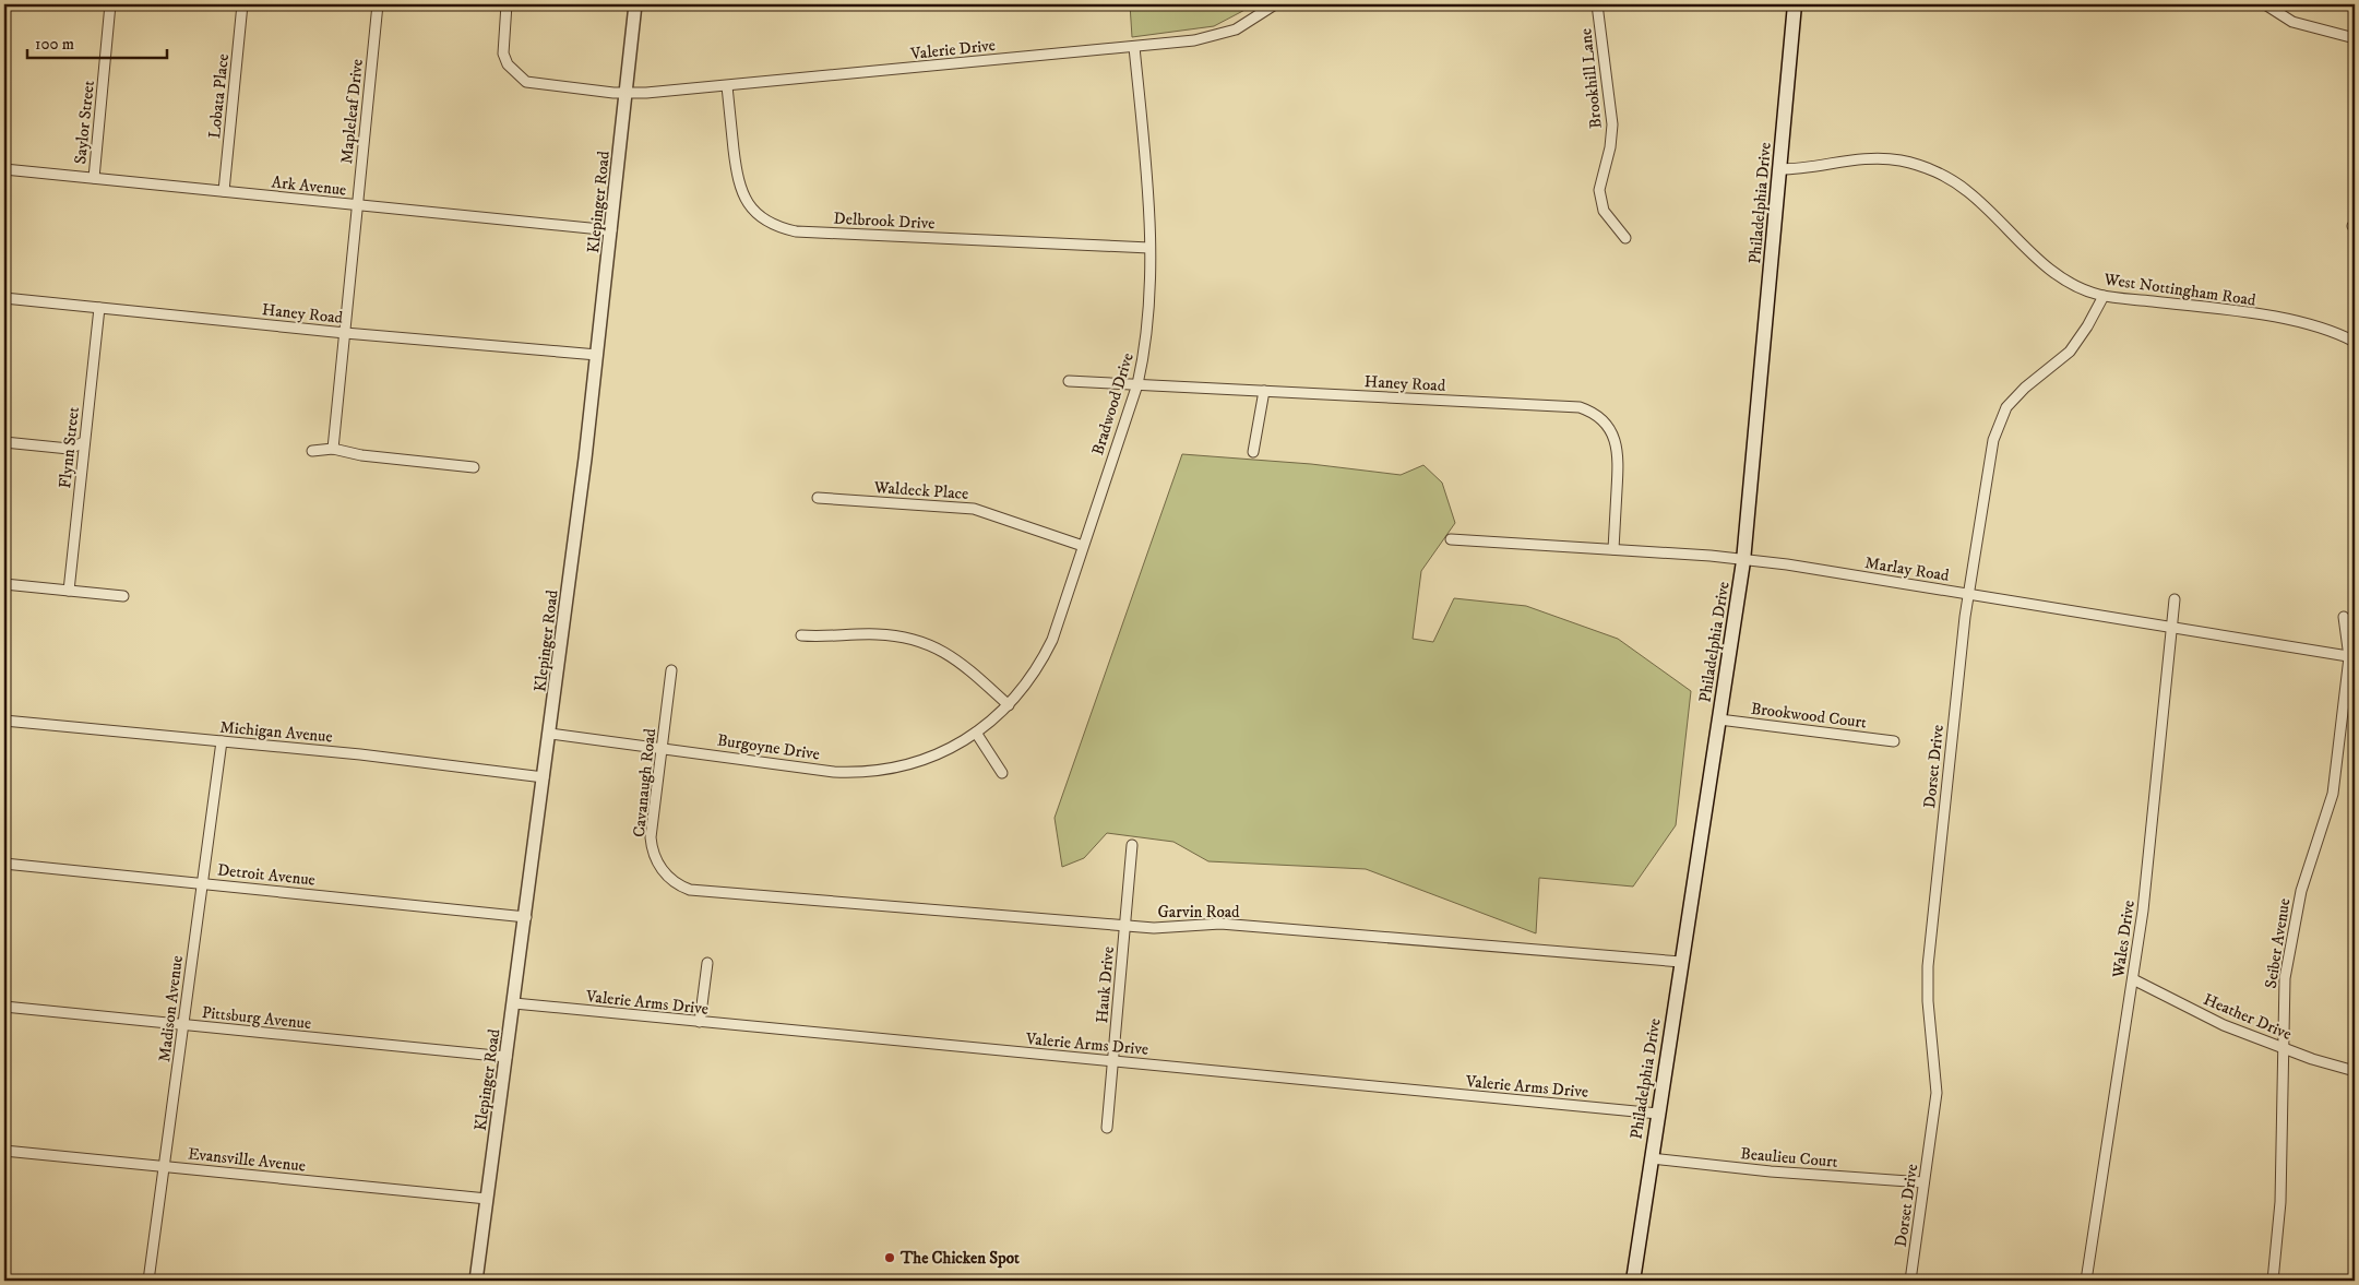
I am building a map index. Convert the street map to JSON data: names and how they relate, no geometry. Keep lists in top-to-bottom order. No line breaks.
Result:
{"streets":{"main road":["Philadelphia Drive"],"street":["Valerie Drive","Brookhill Lane","Lobata Place","Mapleleaf Drive","Saylor Street","Ark Avenue","Klepinger Road","Delbrook Drive","West Nottingham Road","Haney Road","Bradwood Drive","Flynn Street","Waldeck Place","Marlay Road","Brookwood Court","Michigan Avenue","Burgoyne Drive","Dorset Drive","Cavanaugh Road","Detroit Avenue","Garvin Road","Wales Drive","Seiber Avenue","Hauk Drive","Valerie Arms Drive","Madison Avenue","Heather Drive","Pittsburg Avenue","Beaulieu Court","Evansville Avenue"]},"crossings":[["Valerie Drive","Klepinger Road"],["Valerie Drive","Delbrook Drive"],["Valerie Drive","Bradwood Drive"],["Lobata Place","Ark Avenue"],["Mapleleaf Drive","Ark Avenue"],["Mapleleaf Drive","Haney Road"],["Saylor Street","Ark Avenue"],["Ark Avenue","Klepinger Road"],["Klepinger Road","Haney Road"],["Klepinger Road","Michigan Avenue"],["Klepinger Road","Burgoyne Drive"],["Klepinger Road","Detroit Avenue"],["Klepinger Road","Valerie Arms Drive"],["Klepinger Road","Pittsburg Avenue"],["Klepinger Road","Evansville Avenue"],["Philadelphia Drive","West Nottingham Road"],["Philadelphia Drive","Marlay Road"],["Philadelphia Drive","Brookwood Court"],["Philadelphia Drive","Garvin Road"],["Philadelphia Drive","Valerie Arms Drive"],["Philadelphia Drive","Beaulieu Court"],["Delbrook Drive","Bradwood Drive"],["West Nottingham Road","Dorset Drive"],["Haney Road","Bradwood Drive"],["Haney Road","Flynn Street"],["Haney Road","Marlay Road"],["Bradwood Drive","Waldeck Place"],["Bradwood Drive","Burgoyne Drive"],["Marlay Road","Dorset Drive"],["Marlay Road","Wales Drive"],["Marlay Road","Seiber Avenue"],["Michigan Avenue","Madison Avenue"],["Burgoyne Drive","Cavanaugh Road"],["Dorset Drive","Beaulieu Court"],["Cavanaugh Road","Garvin Road"],["Detroit Avenue","Madison Avenue"],["Garvin Road","Hauk Drive"],["Wales Drive","Heather Drive"],["Seiber Avenue","Heather Drive"],["Hauk Drive","Valerie Arms Drive"],["Madison Avenue","Pittsburg Avenue"],["Madison Avenue","Evansville Avenue"]],"places":["The Chicken Spot"],"scale_bar":"100 m"}
